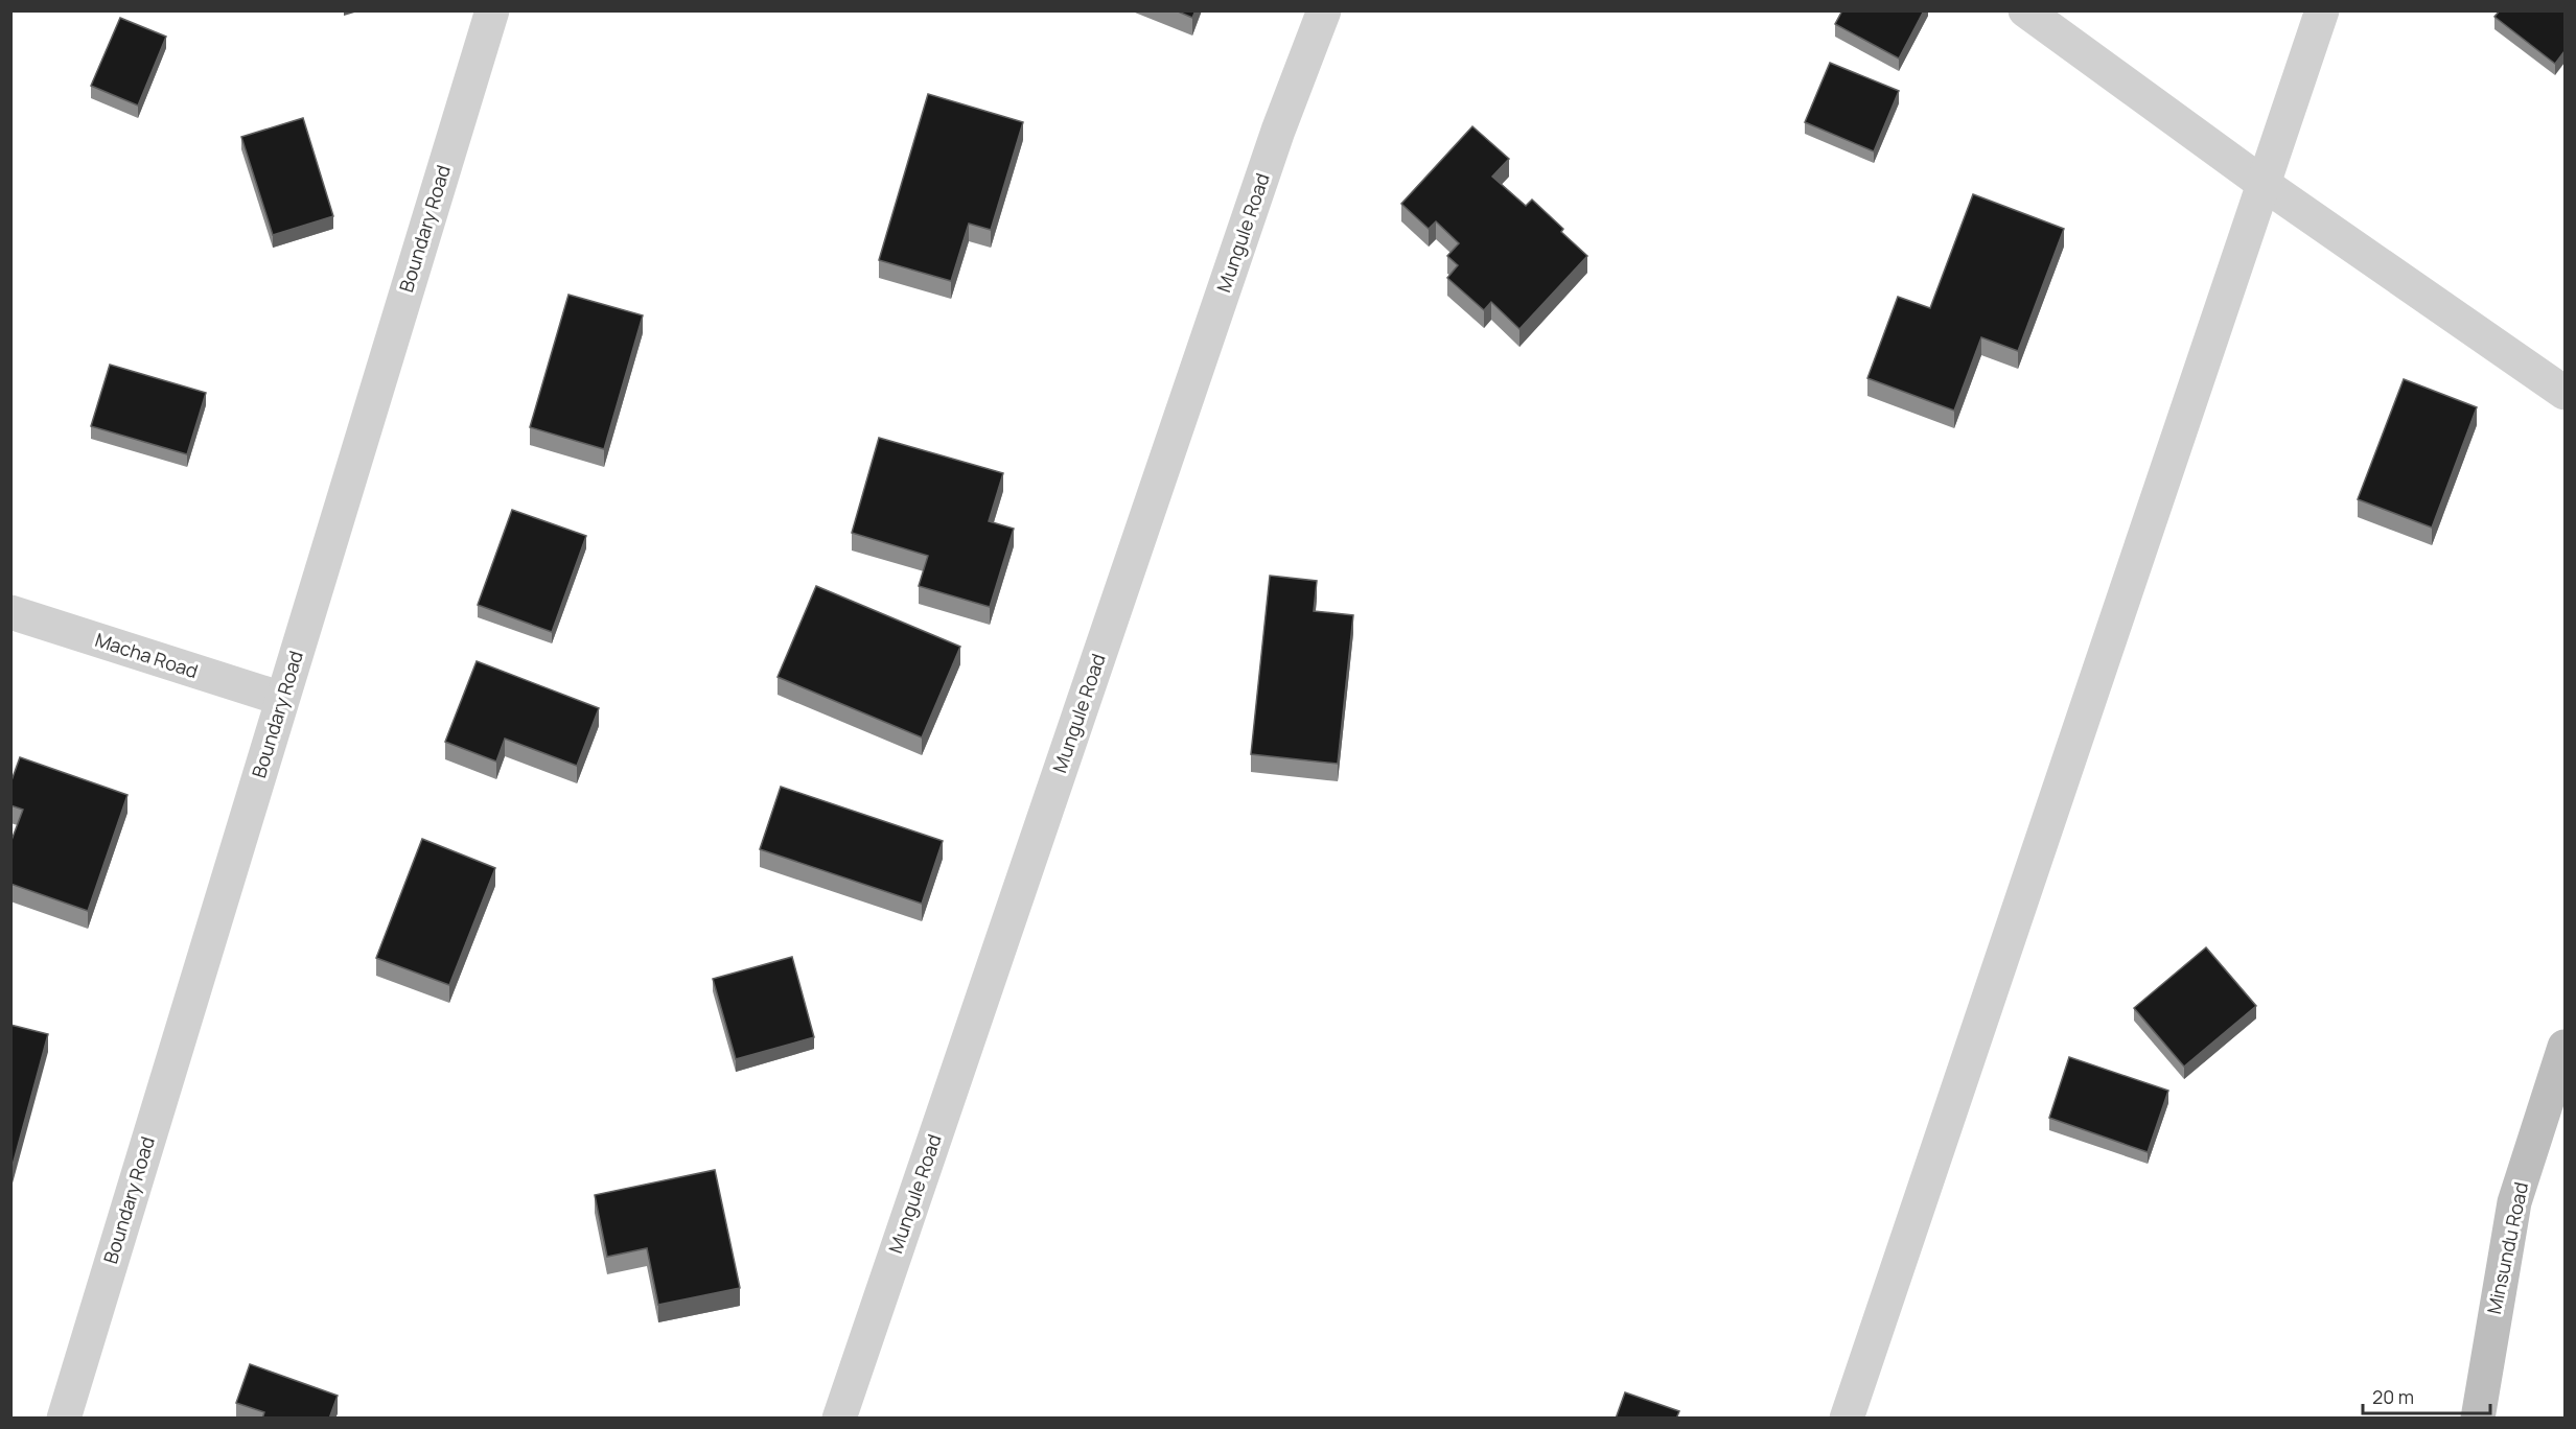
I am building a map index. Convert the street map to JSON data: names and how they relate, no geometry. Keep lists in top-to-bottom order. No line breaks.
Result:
{"streets":{"street":["Boundary Road","Mungule Road","Macha Road","Minsundu Road"]},"crossings":[["Boundary Road","Macha Road"]],"scale_bar":"20 m"}
